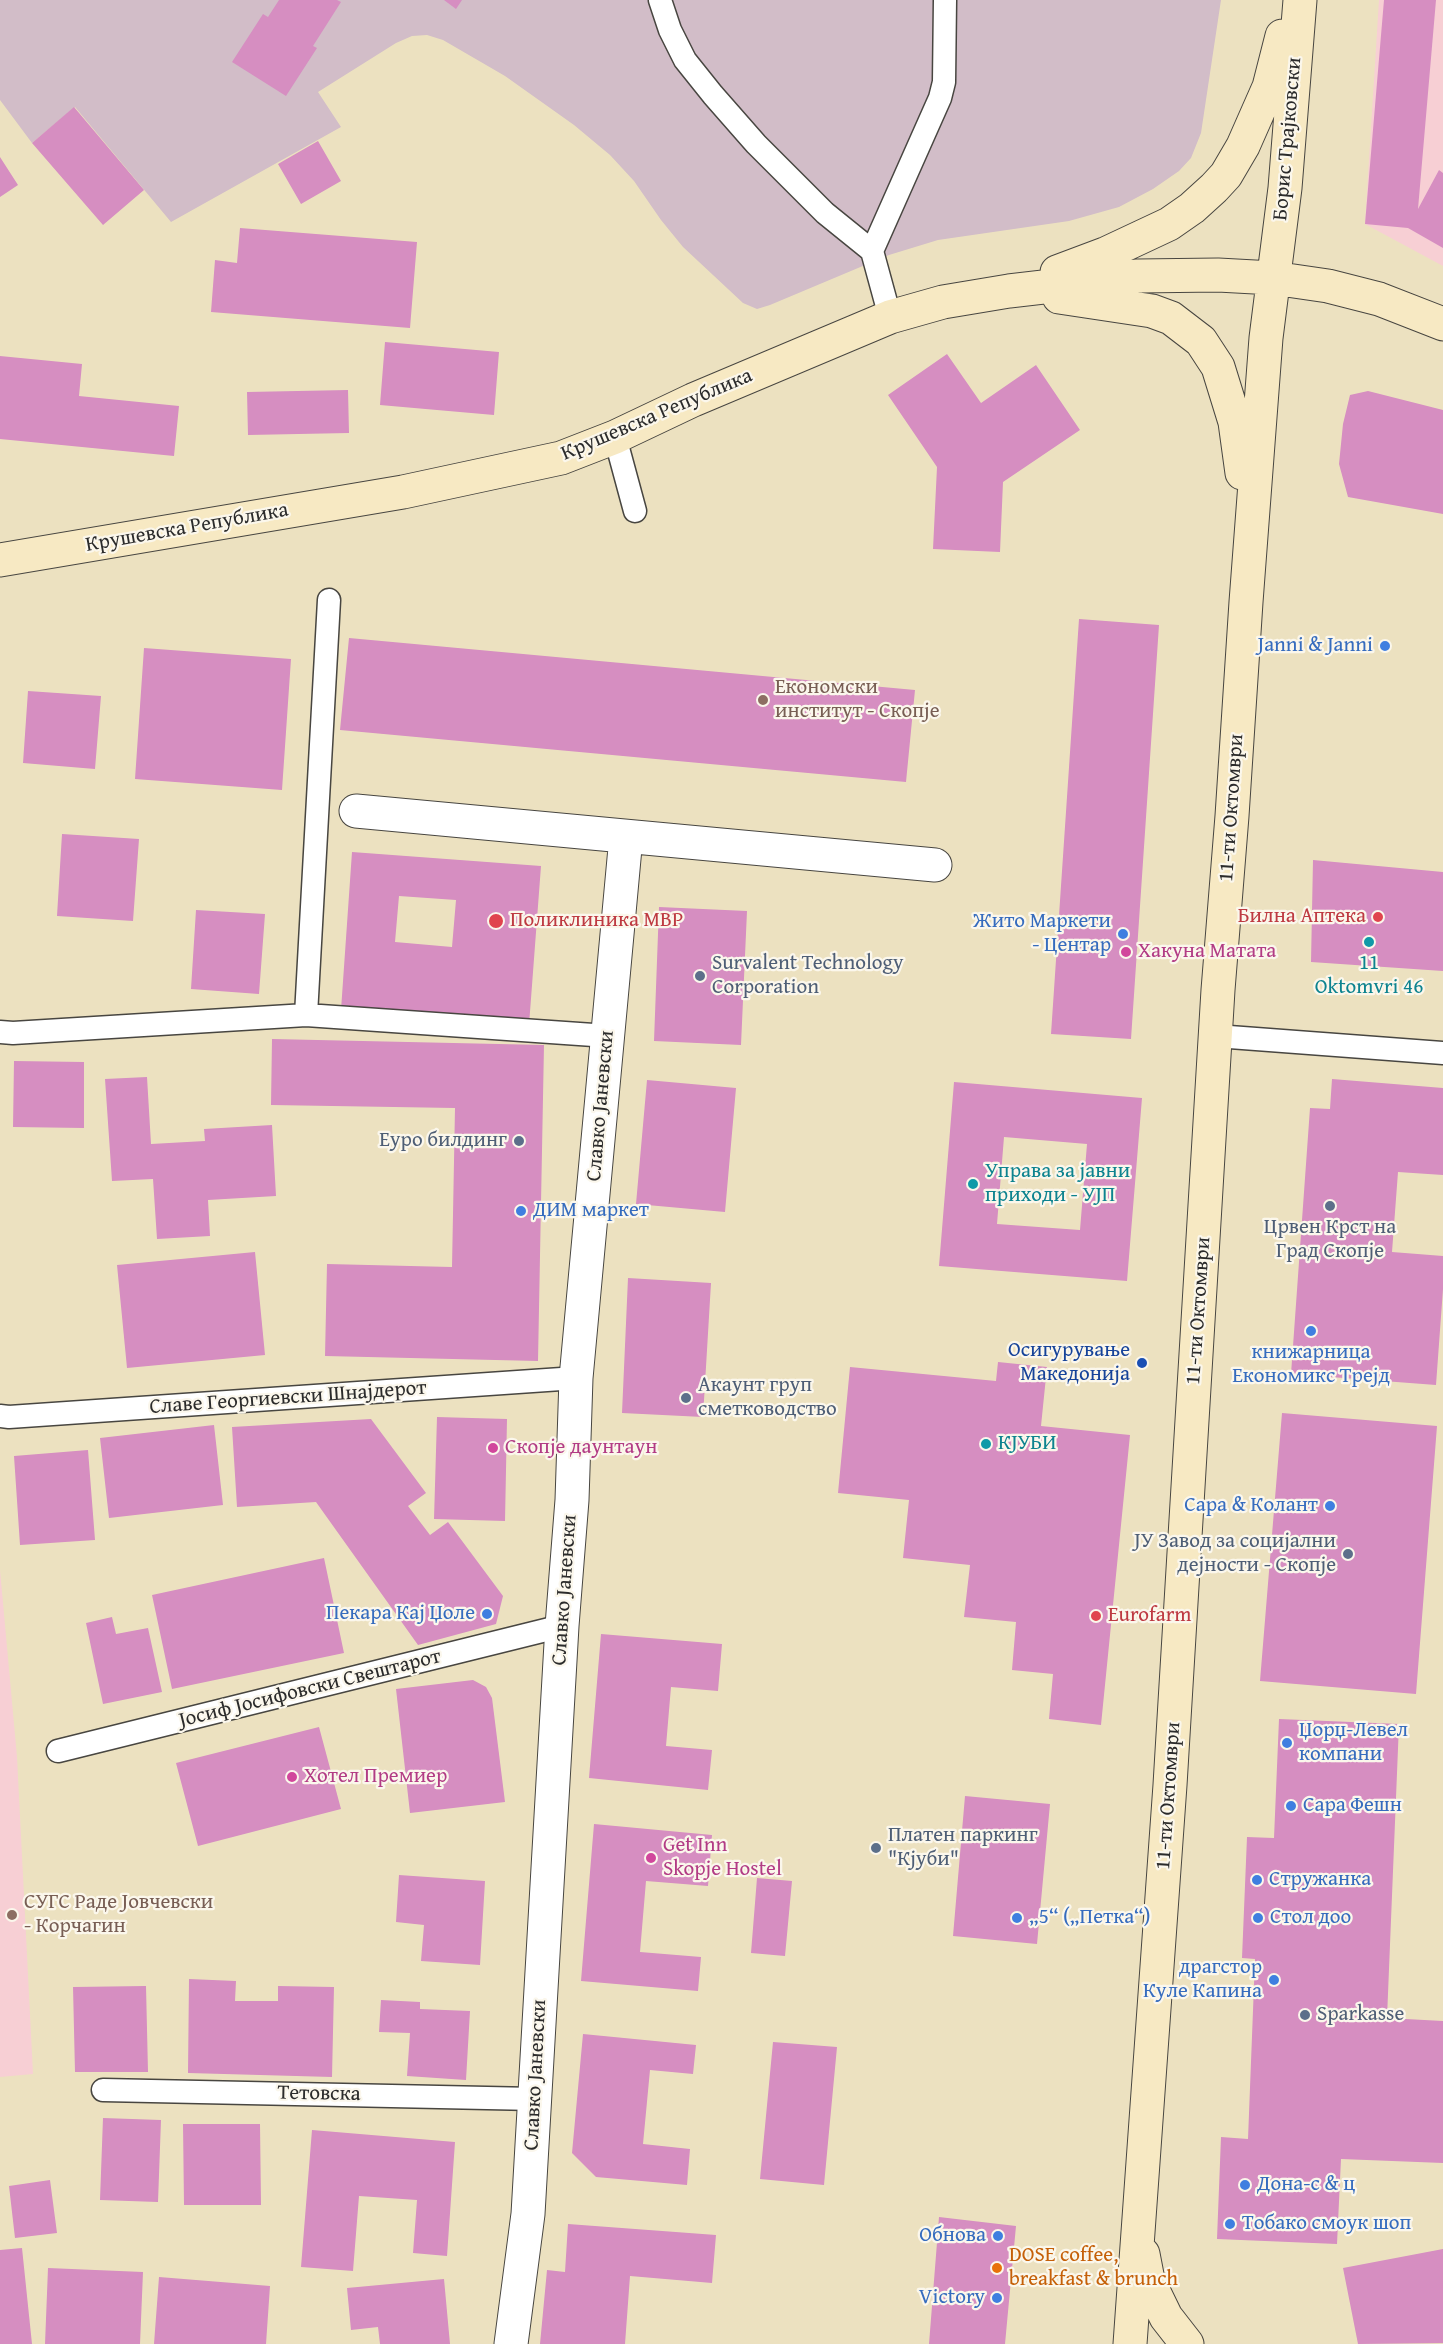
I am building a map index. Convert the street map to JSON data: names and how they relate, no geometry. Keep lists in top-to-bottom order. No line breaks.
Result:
{"streets":{"street":["Борис Трајковски","Крушевска Република","11-ти Октомври","Славко Јаневски"],"lane":["Славе Георгиевски Шнајдерот","Јосиф Јосифовски Свештарот","Тетовска"]},"crossings":[["Борис Трајковски","Крушевска Република"],["Борис Трајковски","11-ти Октомври"],["Крушевска Република","11-ти Октомври"],["Славко Јаневски","Славе Георгиевски Шнајдерот"],["Славко Јаневски","Јосиф Јосифовски Свештарот"],["Славко Јаневски","Тетовска"]],"places":["Janni & Janni","Економски институт - Скопје","Билна Аптека","Поликлиника МВР","Жито Маркети - Центар","11 Oktomvri 46","Хакуна Матата","Survalent Technology Corporation","Еуро билдинг","Управа за јавни приходи - УЈП","Црвен Крст на Град Скопје","ДИМ маркет","книжарница Економикс Трејд","Осигурување Македонија","Акаунт груп сметководство","КЈУБИ","Скопје даунтаун","Сара & Колант","ЈУ Завод за социјални дејности - Скопје","Пекара Кај Џоле","Eurofarm","Џорџ-Левел компани","Хотел Премиер","Сара Фешн","Платен паркинг \"Кјуби\"","Get Inn Skopje Hostel","Стружанка","СУГС Раде Јовчевски - Корчагин","„5“ („Петка“)","Стол доо","драгстор Куле Капина","Sparkasse","Дона-с & ц","Тобако смоук шоп","Обнова","DOSE coffee, breakfast & brunch","Victory"]}
